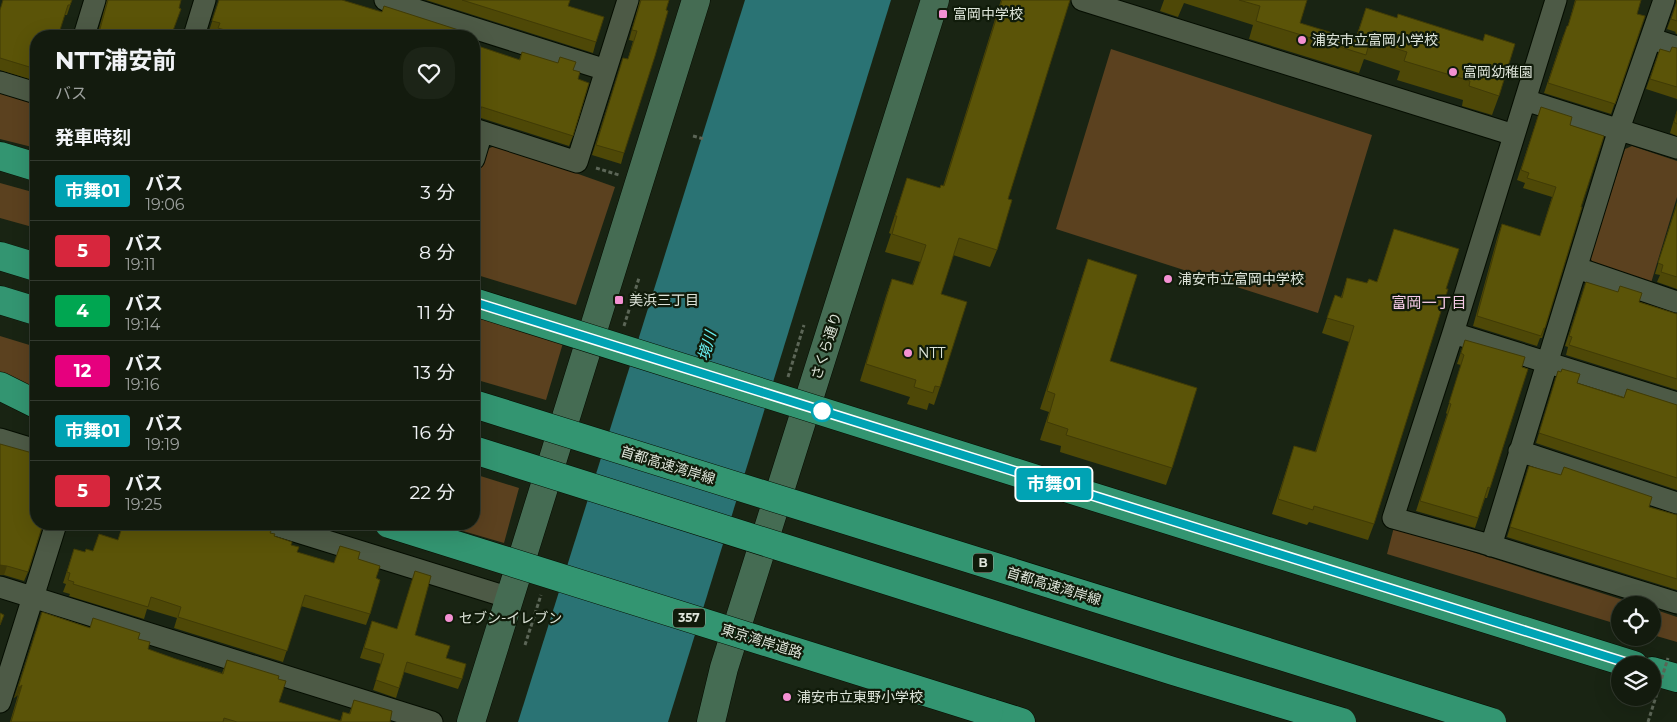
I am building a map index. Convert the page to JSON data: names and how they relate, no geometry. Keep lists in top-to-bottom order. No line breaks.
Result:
{"streets":{"highway":["首都高速湾岸線","B","357","東京湾岸道路"],"street":["さくら通り"]},"districts":["富岡一丁目"],"water":["境川"],"places":{"transit":["富岡中学校","美浜三丁目"],"other":["浦安市立富岡小学校","富岡幼稚園","浦安市立富岡中学校","NTT","セブン-イレブン","浦安市立東野小学校"]},"lines":["bus line 市舞01"],"page":{"on_map":"市舞01","heading":[["NTT浦安前","バス"],"発車時刻"],"list":[{"mark":"市舞01","name":"バス","note":"19:06","value":"3 分"},{"mark":"5","name":"バス","note":"19:11","value":"8 分"},{"mark":"4","name":"バス","note":"19:14","value":"11 分"},{"mark":"12","name":"バス","note":"19:16","value":"13 分"},{"mark":"市舞01","name":"バス","note":"19:19","value":"16 分"},{"mark":"5","name":"バス","note":"19:25","value":"22 分"}]}}
